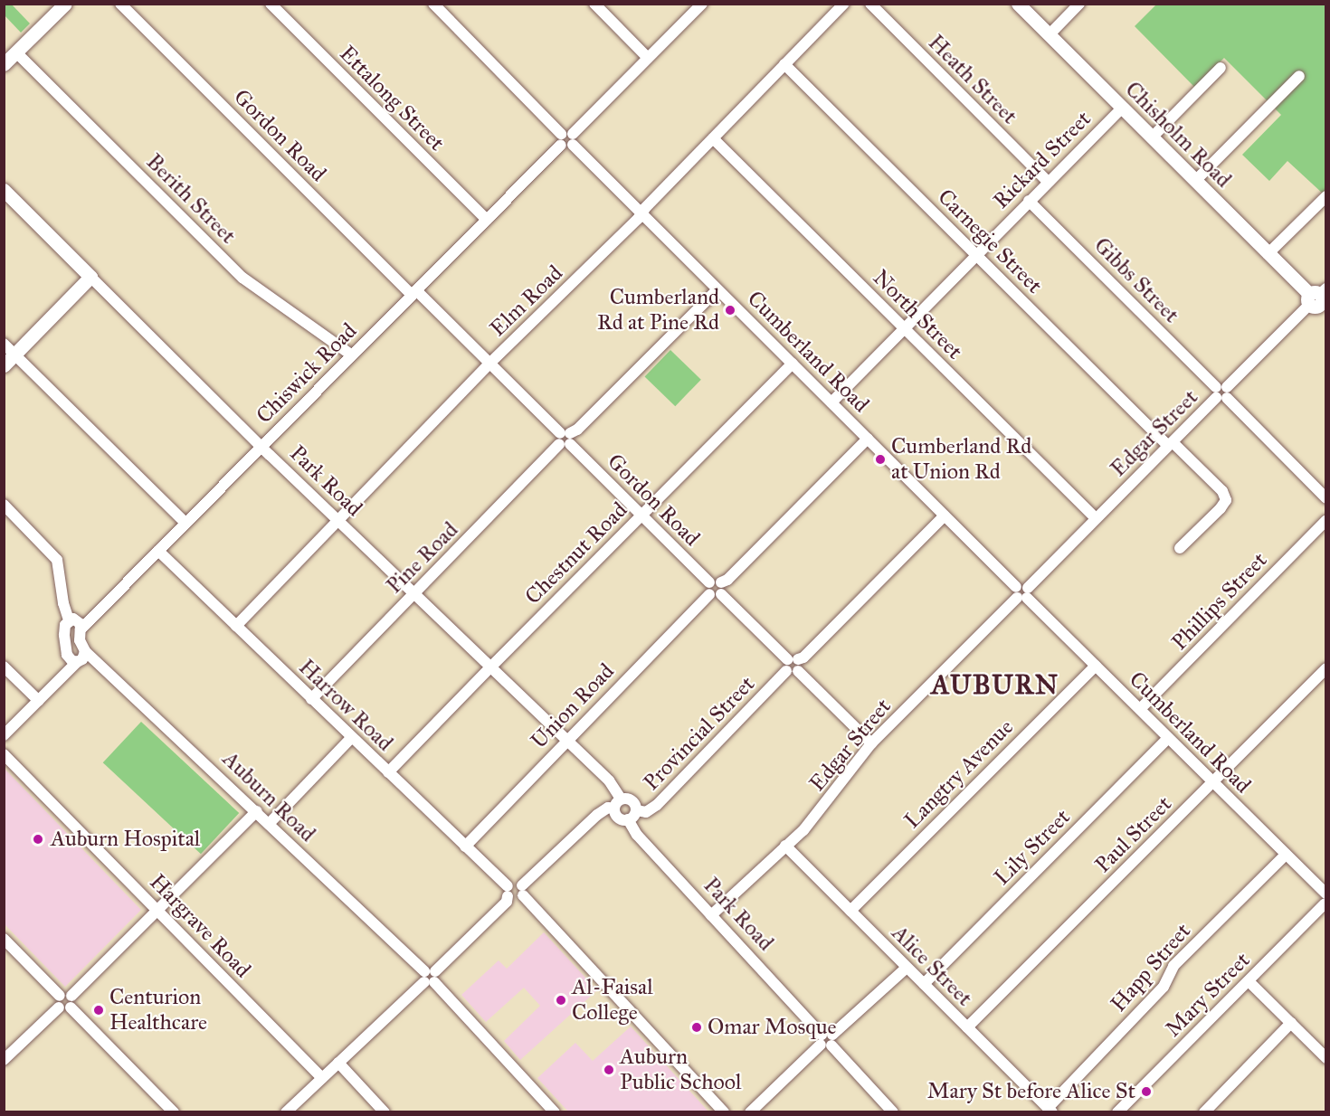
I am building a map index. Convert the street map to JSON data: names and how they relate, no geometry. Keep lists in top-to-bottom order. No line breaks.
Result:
{"streets":{"main road":["Chisholm Road","Park Road"],"street":["Heath Street","Ettalong Street","Gordon Road","Rickard Street","Berith Street","Carnegie Street","Gibbs Street","Elm Road","North Street","Cumberland Road","Chiswick Road","Edgar Street","Chestnut Road","Pine Road","Phillips Street","Harrow Road","Union Road","Provincial Street","Langtry Avenue","Auburn Road","Paul Street","Lily Street","Hargrave Road","Alice Street","Happ Street","Mary Street"]},"crossings":[["Heath Street","Rickard Street"],["Ettalong Street","Chiswick Road"],["Chisholm Road","Rickard Street"],["Chisholm Road","Edgar Street"],["Gordon Road","Elm Road"],["Gordon Road","Chiswick Road"],["Gordon Road","Chestnut Road"],["Gordon Road","Pine Road"],["Gordon Road","Union Road"],["Rickard Street","Carnegie Street"],["Rickard Street","Gibbs Street"],["Rickard Street","North Street"],["Rickard Street","Cumberland Road"],["Berith Street","Chiswick Road"],["Carnegie Street","Elm Road"],["Carnegie Street","Edgar Street"],["Gibbs Street","Edgar Street"],["Elm Road","North Street"],["Elm Road","Cumberland Road"],["Elm Road","Park Road"],["Elm Road","Harrow Road"],["North Street","Edgar Street"],["Cumberland Road","Chiswick Road"],["Cumberland Road","Edgar Street"],["Cumberland Road","Chestnut Road"],["Cumberland Road","Pine Road"],["Cumberland Road","Phillips Street"],["Cumberland Road","Langtry Avenue"],["Cumberland Road","Paul Street"],["Cumberland Road","Lily Street"],["Cumberland Road","Happ Street"],["Cumberland Road","Mary Street"],["Chiswick Road","Park Road"],["Chiswick Road","Harrow Road"],["Edgar Street","Park Road"],["Edgar Street","Alice Street"],["Park Road","Chestnut Road"],["Park Road","Pine Road"],["Park Road","Union Road"],["Park Road","Provincial Street"],["Chestnut Road","Harrow Road"],["Pine Road","Harrow Road"],["Harrow Road","Union Road"],["Langtry Avenue","Alice Street"],["Paul Street","Alice Street"],["Lily Street","Alice Street"],["Alice Street","Happ Street"]],"districts":["AUBURN"],"places":["Cumberland Rd at Pine Rd","Cumberland Rd at Union Rd","Auburn Hospital","Al-Faisal College","Centurion Healthcare","Omar Mosque","Auburn Public School","Mary St before Alice St"]}
